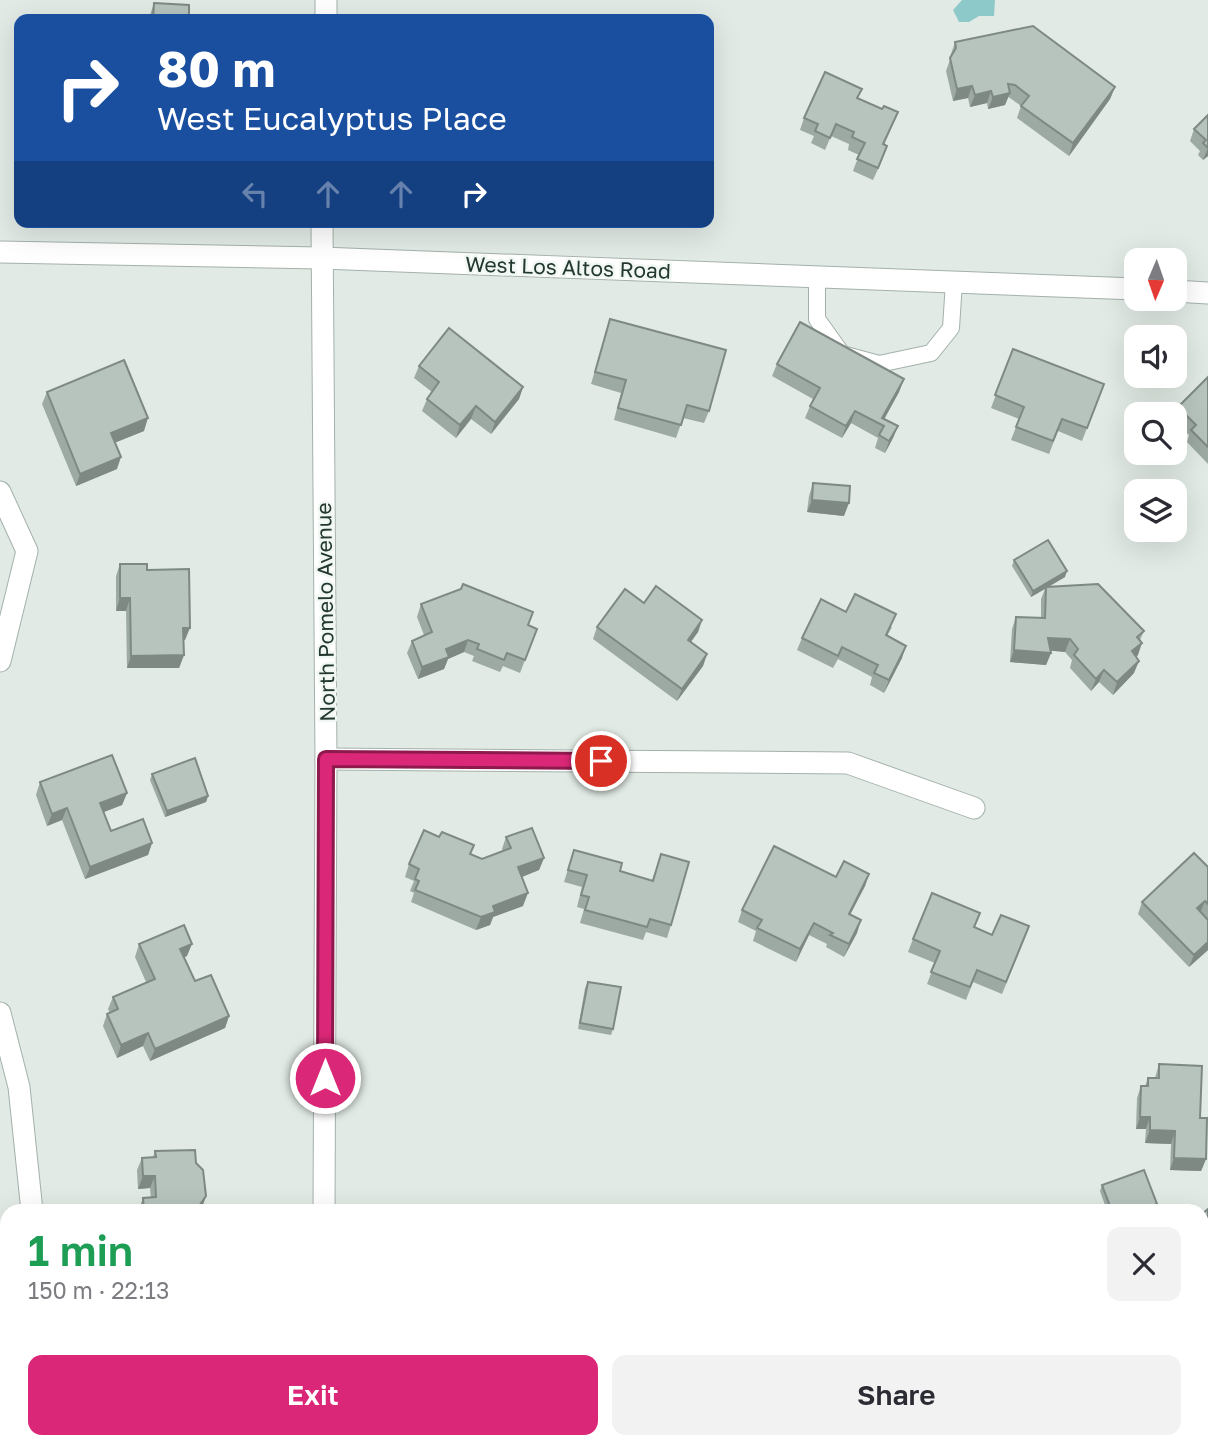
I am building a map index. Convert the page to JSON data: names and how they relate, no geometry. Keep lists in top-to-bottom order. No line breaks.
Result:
{"streets":{"street":["West Los Altos Road","North Pomelo Avenue"]},"crossings":[["West Los Altos Road","North Pomelo Avenue"]],"north":"bottom","page":{"turn":["80 m","West Eucalyptus Place"],"heading":["1 min","150 m · 22:13"],"buttons":["Exit","Share"]}}
